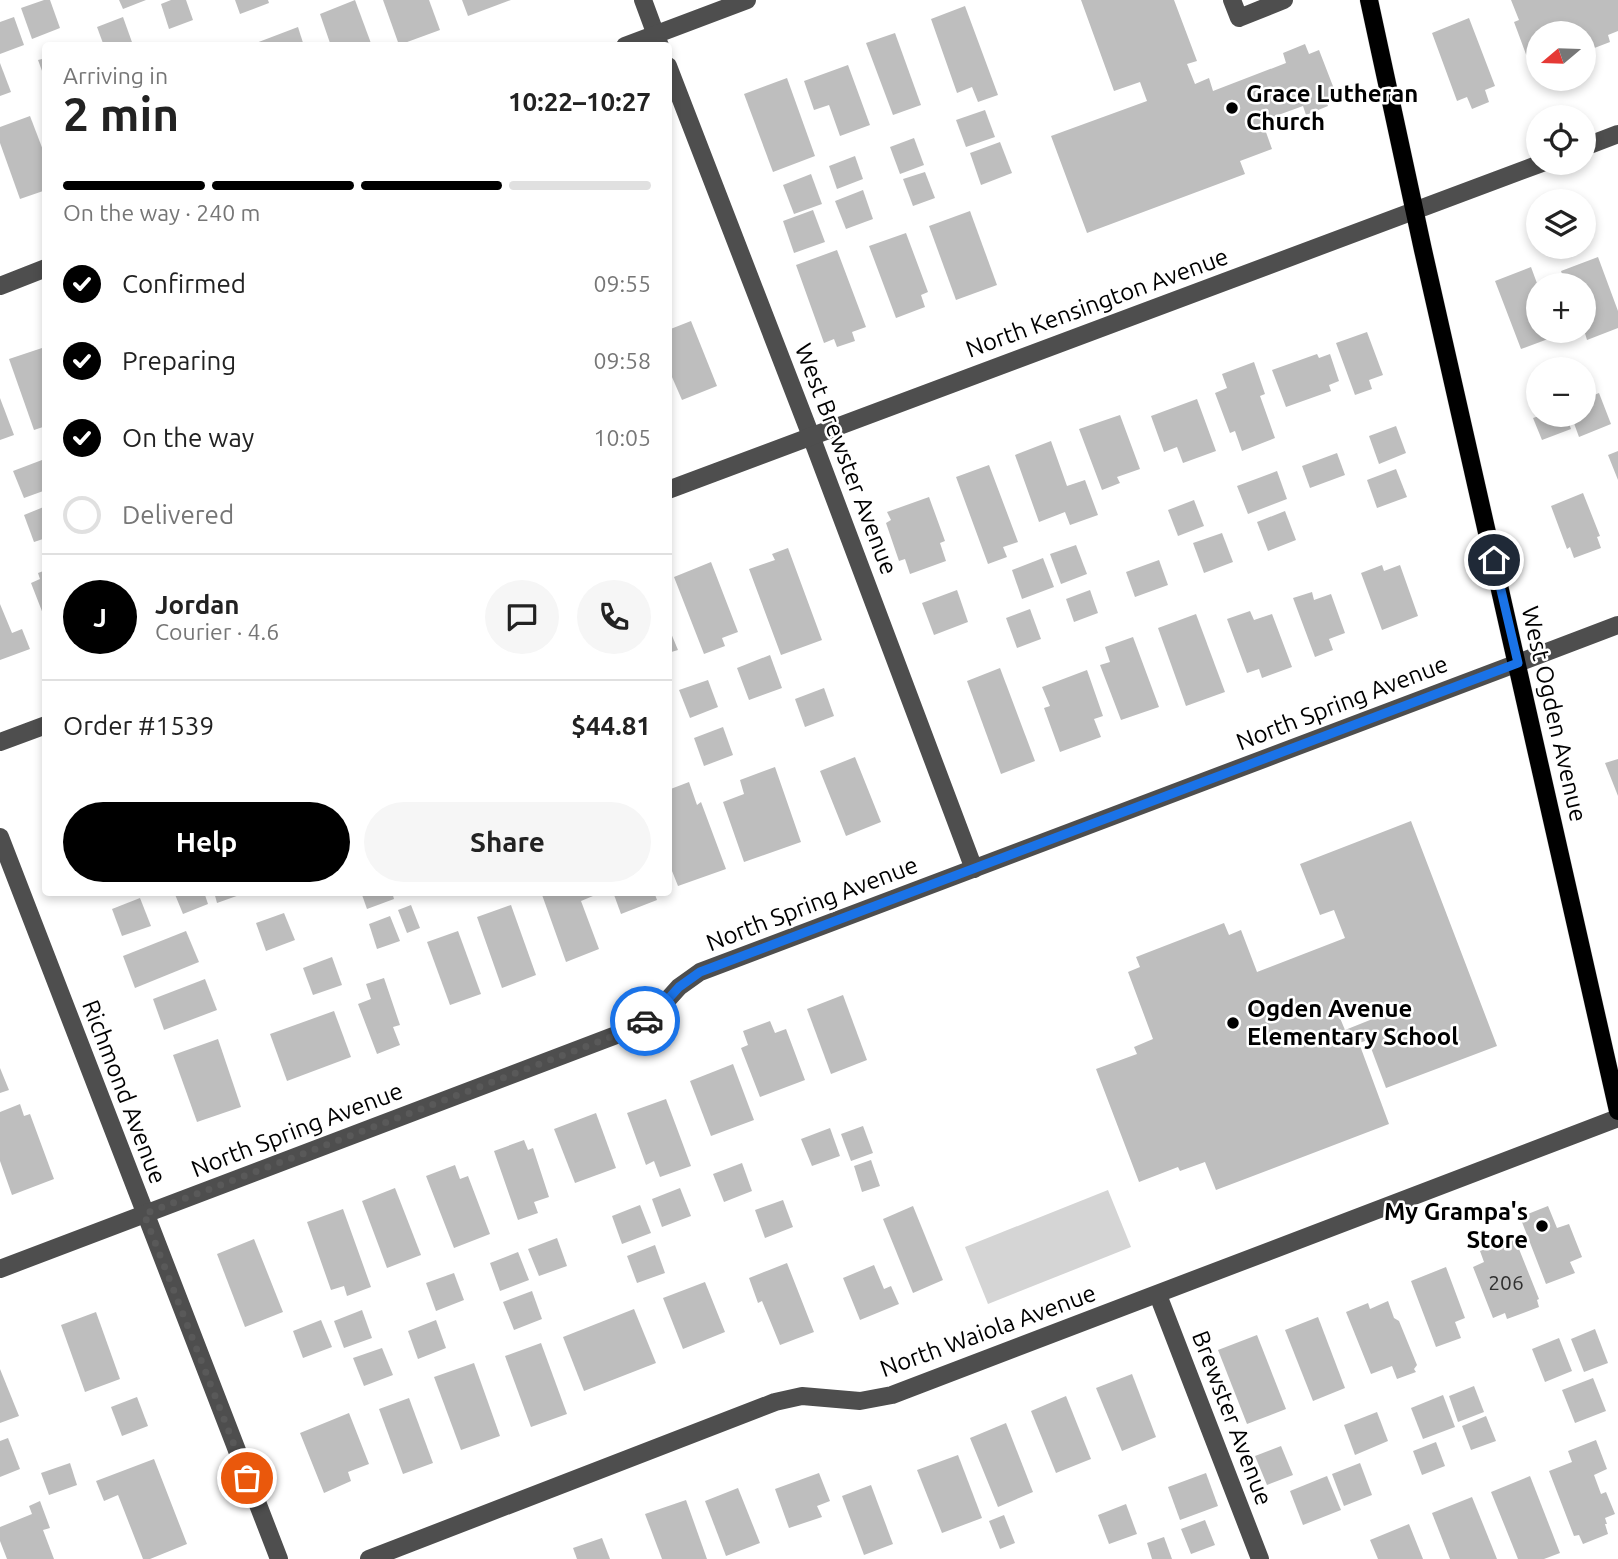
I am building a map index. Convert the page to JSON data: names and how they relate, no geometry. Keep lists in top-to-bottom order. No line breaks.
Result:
{"streets":{"main road":["West Ogden Avenue"],"street":["North Kensington Avenue","West Brewster Avenue","North Spring Avenue","Richmond Avenue","North Waiola Avenue","Brewster Avenue"]},"crossings":[["North Kensington Avenue","West Brewster Avenue"],["North Kensington Avenue","West Ogden Avenue"],["West Brewster Avenue","North Spring Avenue"],["North Spring Avenue","West Ogden Avenue"],["North Spring Avenue","Richmond Avenue"],["North Waiola Avenue","Brewster Avenue"]],"places":["Grace Lutheran Church","Ogden Avenue Elementary School","My Grampa's Store"],"house_numbers":["206"],"north":"left","page":{"map_buttons":["+","−"],"heading":["2 min","Arriving in","10:22–10:27"],"panel":["Jordan","Courier · 4.6","Order #1539","$44.81"],"bar":"On the way · 240 m","list":[["Confirmed","09:55"],["Preparing","09:58"],["On the way","10:05"],"Delivered"],"round":"J","buttons":["Help","Share"]}}
